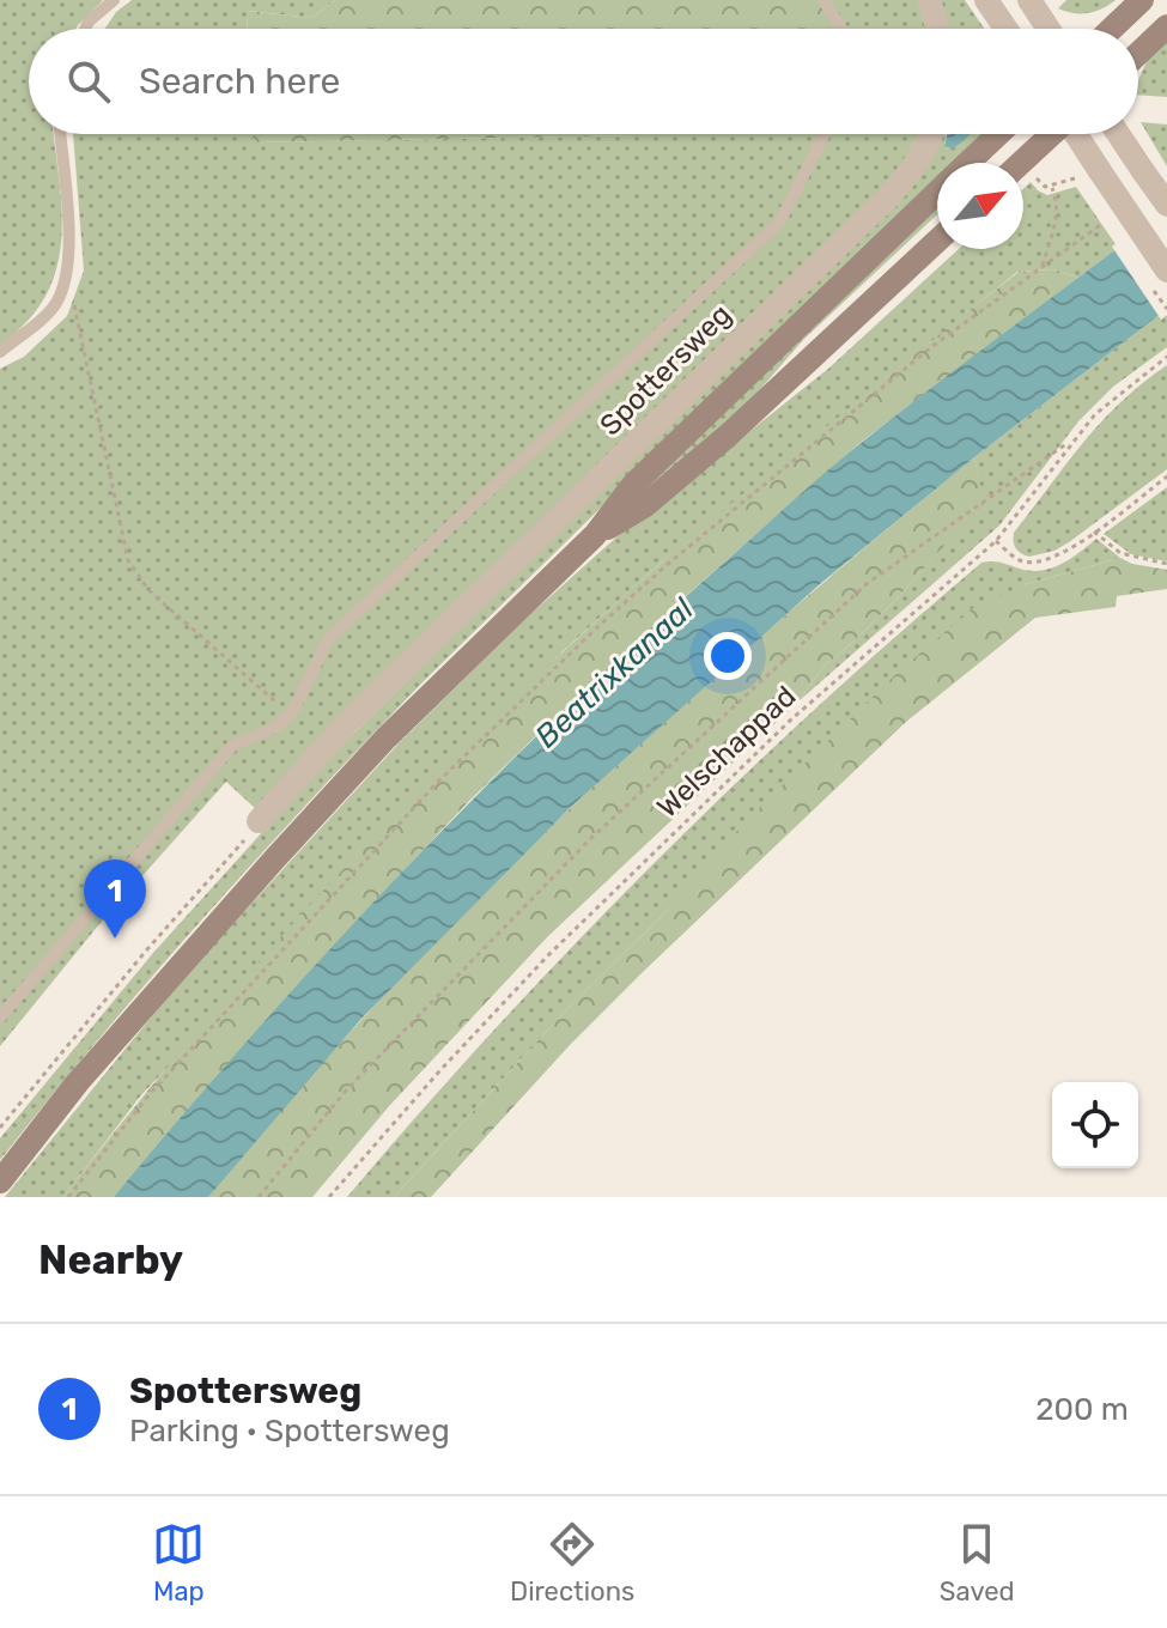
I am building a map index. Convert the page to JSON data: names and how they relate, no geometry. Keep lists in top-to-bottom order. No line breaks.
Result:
{"streets":{"main road":["Spottersweg"],"path":["Welschappad"]},"water":["Beatrixkanaal"],"north":"top right","page":{"search":"Search here","pins":"1","heading":"Nearby","list":[{"mark":"1","name":"Spottersweg","note":"Parking · Spottersweg","value":"200 m"}],"nav":["Map","Directions","Saved"]}}
